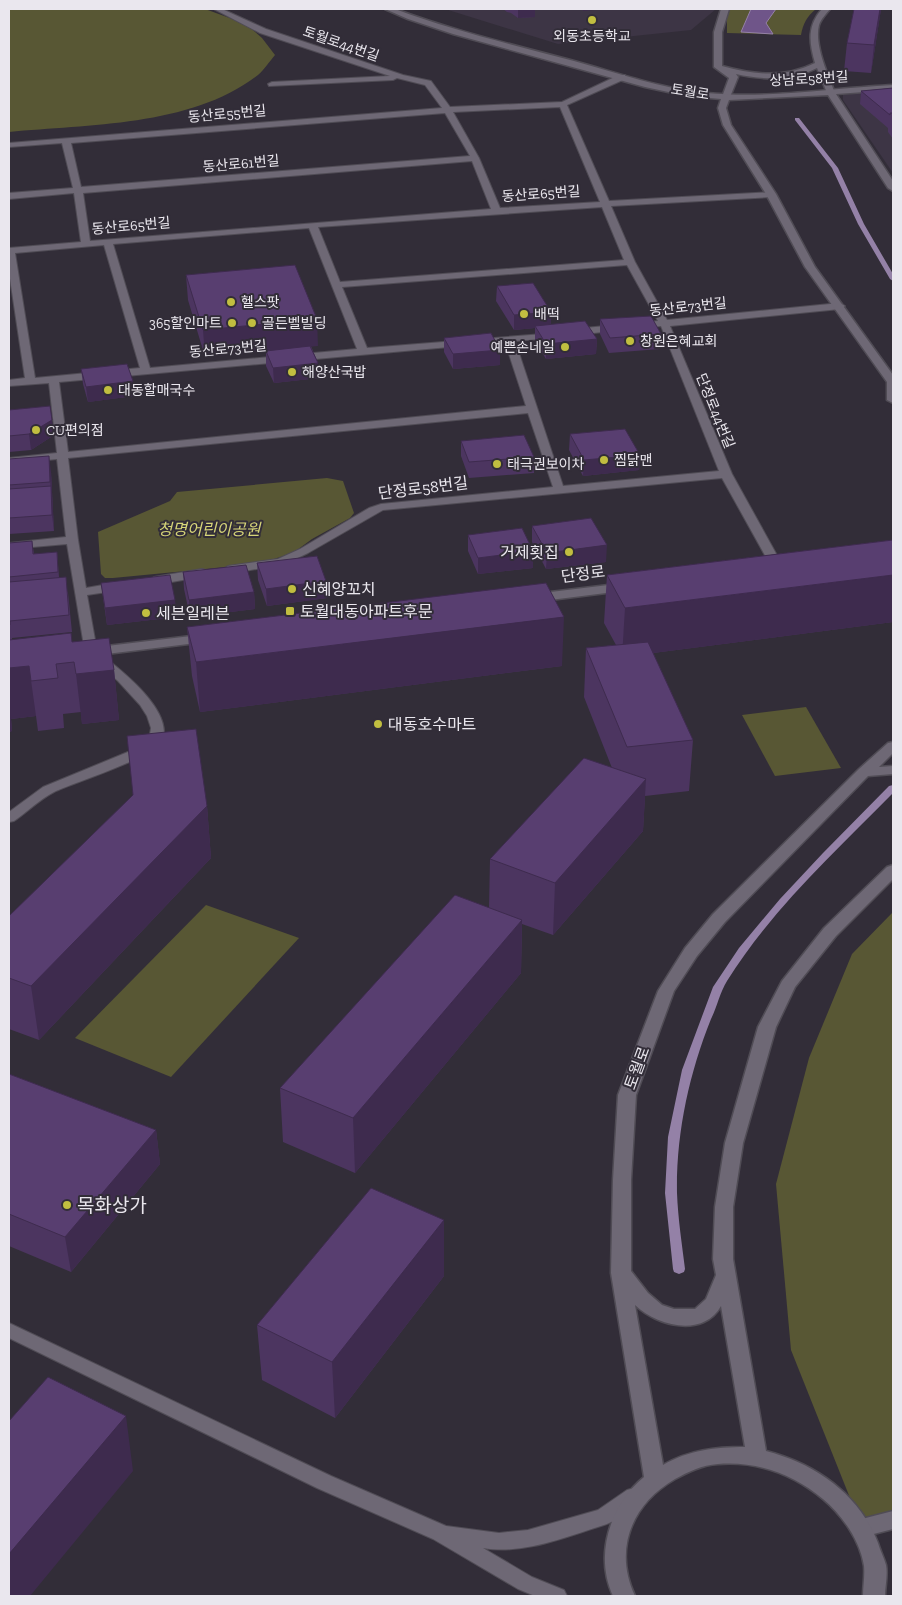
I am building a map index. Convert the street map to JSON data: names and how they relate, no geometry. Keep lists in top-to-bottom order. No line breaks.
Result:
{"streets":{"street":["상남로58번길","토월로","단정로"],"lane":["토월로44번길","동산로55번길","동산로61번길","동산로65번길","동산로73번길","단정로44번길","단정로58번길"]},"crossings":[["토월로44번길","동산로55번길"],["상남로58번길","토월로"],["토월로","동산로55번길"],["토월로","동산로65번길"],["토월로","동산로73번길"],["동산로55번길","단정로44번길"],["동산로65번길","동산로73번길"],["동산로65번길","단정로44번길"],["동산로73번길","단정로44번길"],["단정로44번길","단정로58번길"]],"parks":["청명어린이공원"],"places":{"other":["외동초등학교","헬스팟","배떡","365할인마트","골든벨빌딩","창원은혜교회","예쁜손네일","해양산국밥","대동할매국수","CU편의점","찜닭맨","태극권보이차","거제횟집","신혜양꼬치","세븐일레븐","대동호수마트","목화상가"],"transit":["토월대동아파트후문"]}}
